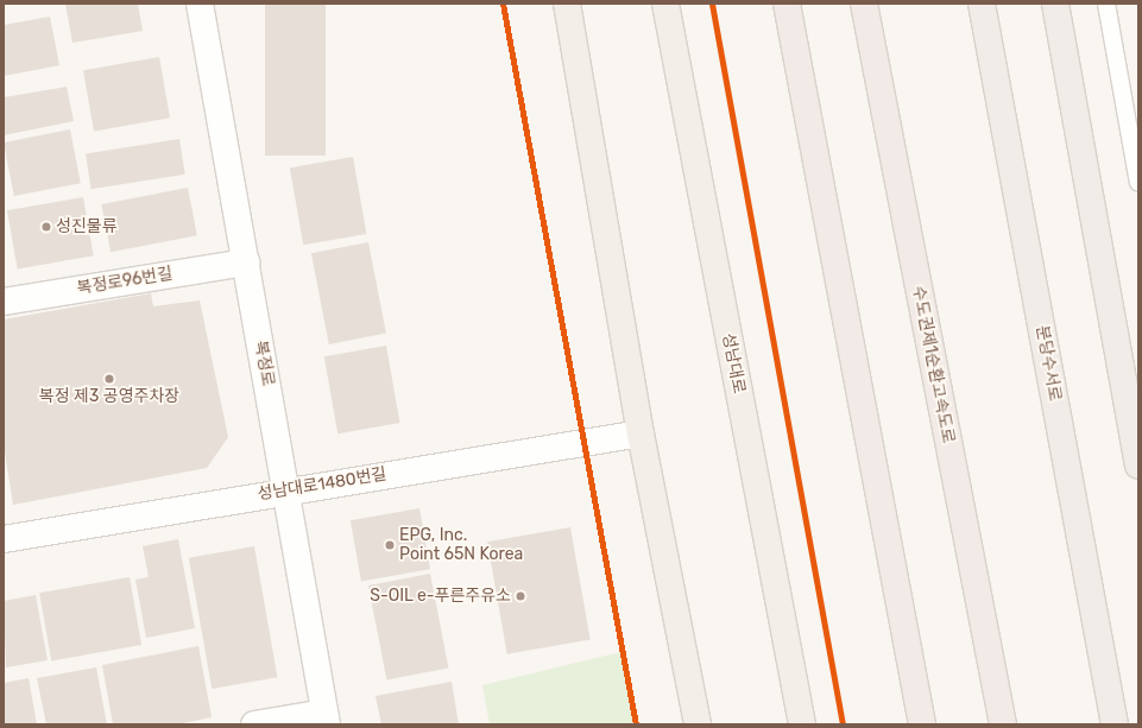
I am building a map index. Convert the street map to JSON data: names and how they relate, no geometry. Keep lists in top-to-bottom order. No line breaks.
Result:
{"streets":{"highway":["분당수서로","수도권제1순환고속도로"],"main road":["성남대로"],"street":["복정로96번길","복정로","성남대로1480번길"]},"crossings":[["복정로96번길","복정로"],["복정로","성남대로1480번길"]],"places":["성진물류","복정 제3 공영주차장","EPG, Inc. Point 65N Korea","S-OIL e-푸른주유소"]}
